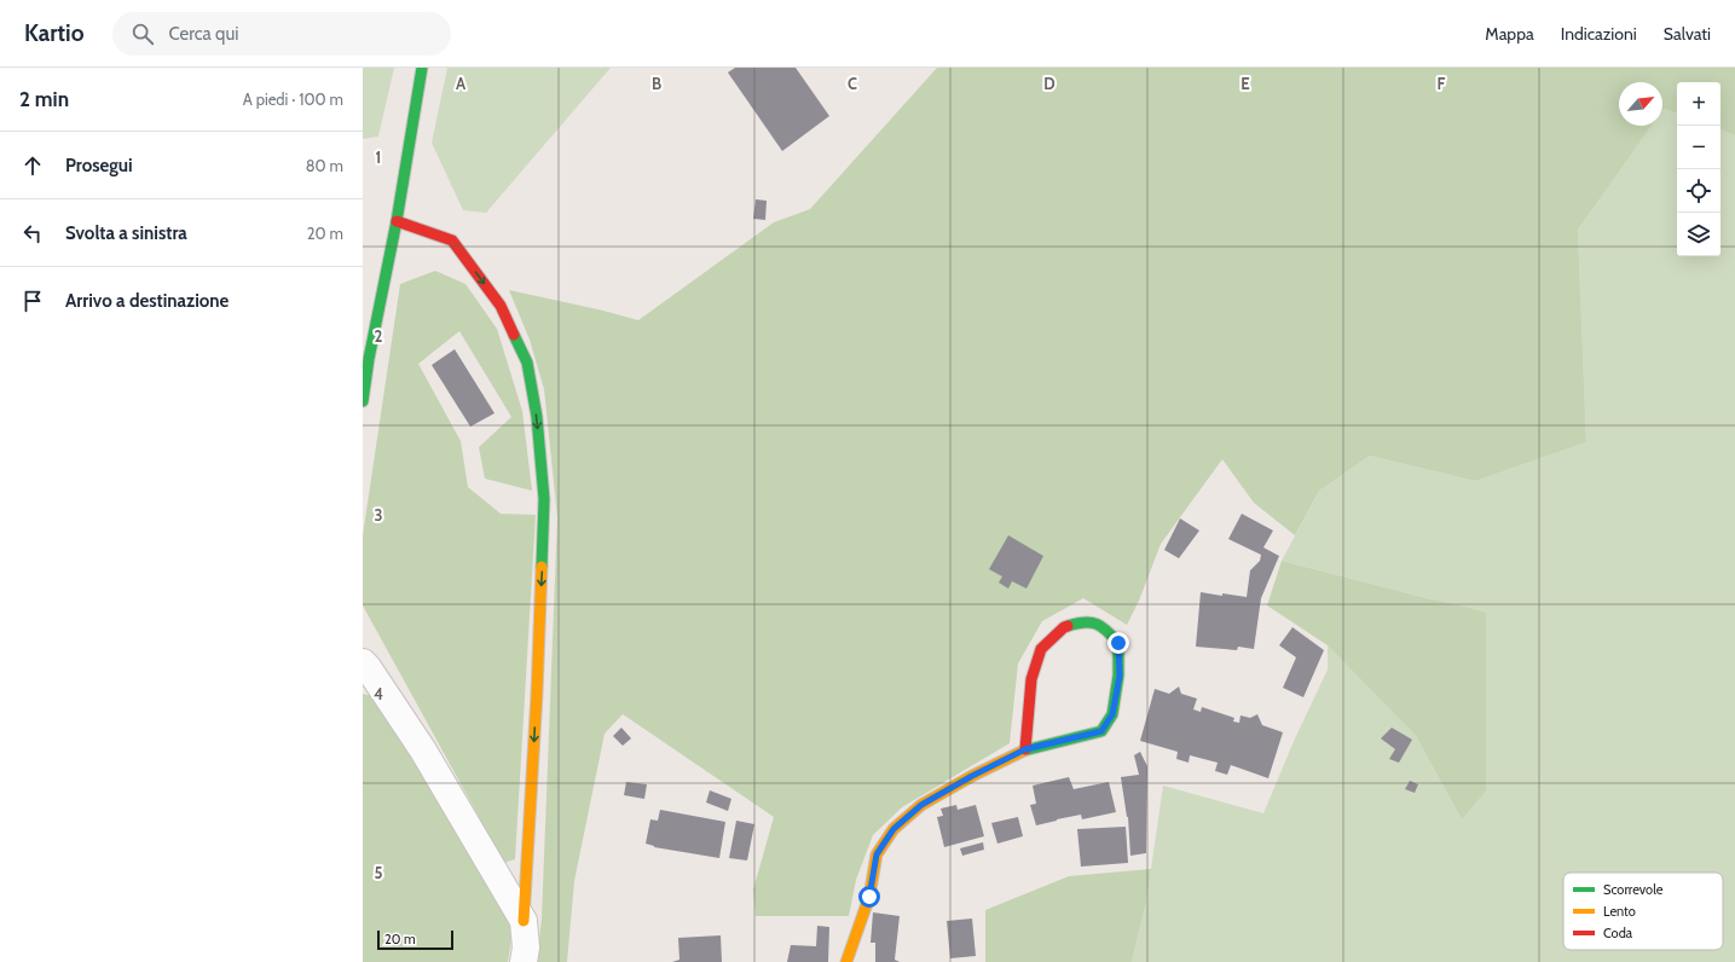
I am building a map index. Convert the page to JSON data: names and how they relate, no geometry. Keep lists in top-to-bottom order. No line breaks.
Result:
{"legend":["Scorrevole","Lento","Coda"],"scale_bar":"20 m","north":"top right","page":{"header":"Kartio","search":"Cerca qui","nav":["Mappa","Indicazioni","Salvati"],"heading":["2 min","A piedi · 100 m"],"map_buttons":["+","−"],"list":[["Prosegui","80 m"],["Svolta a sinistra","20 m"],"Arrivo a destinazione"],"scale":"20 m"},"grid":{"columns":["A","B","C","D","E","F"],"rows":["1","2","3","4","5"]}}
